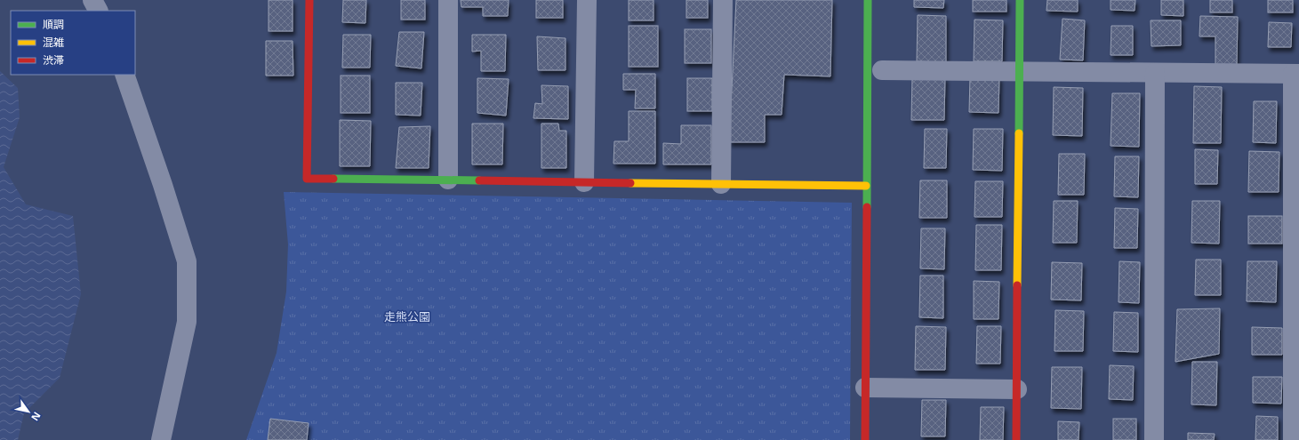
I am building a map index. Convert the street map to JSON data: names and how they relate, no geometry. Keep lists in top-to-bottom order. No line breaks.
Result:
{"parks":["走熊公園"],"legend":["順調","混雑","渋滞"],"north":"bottom right"}
